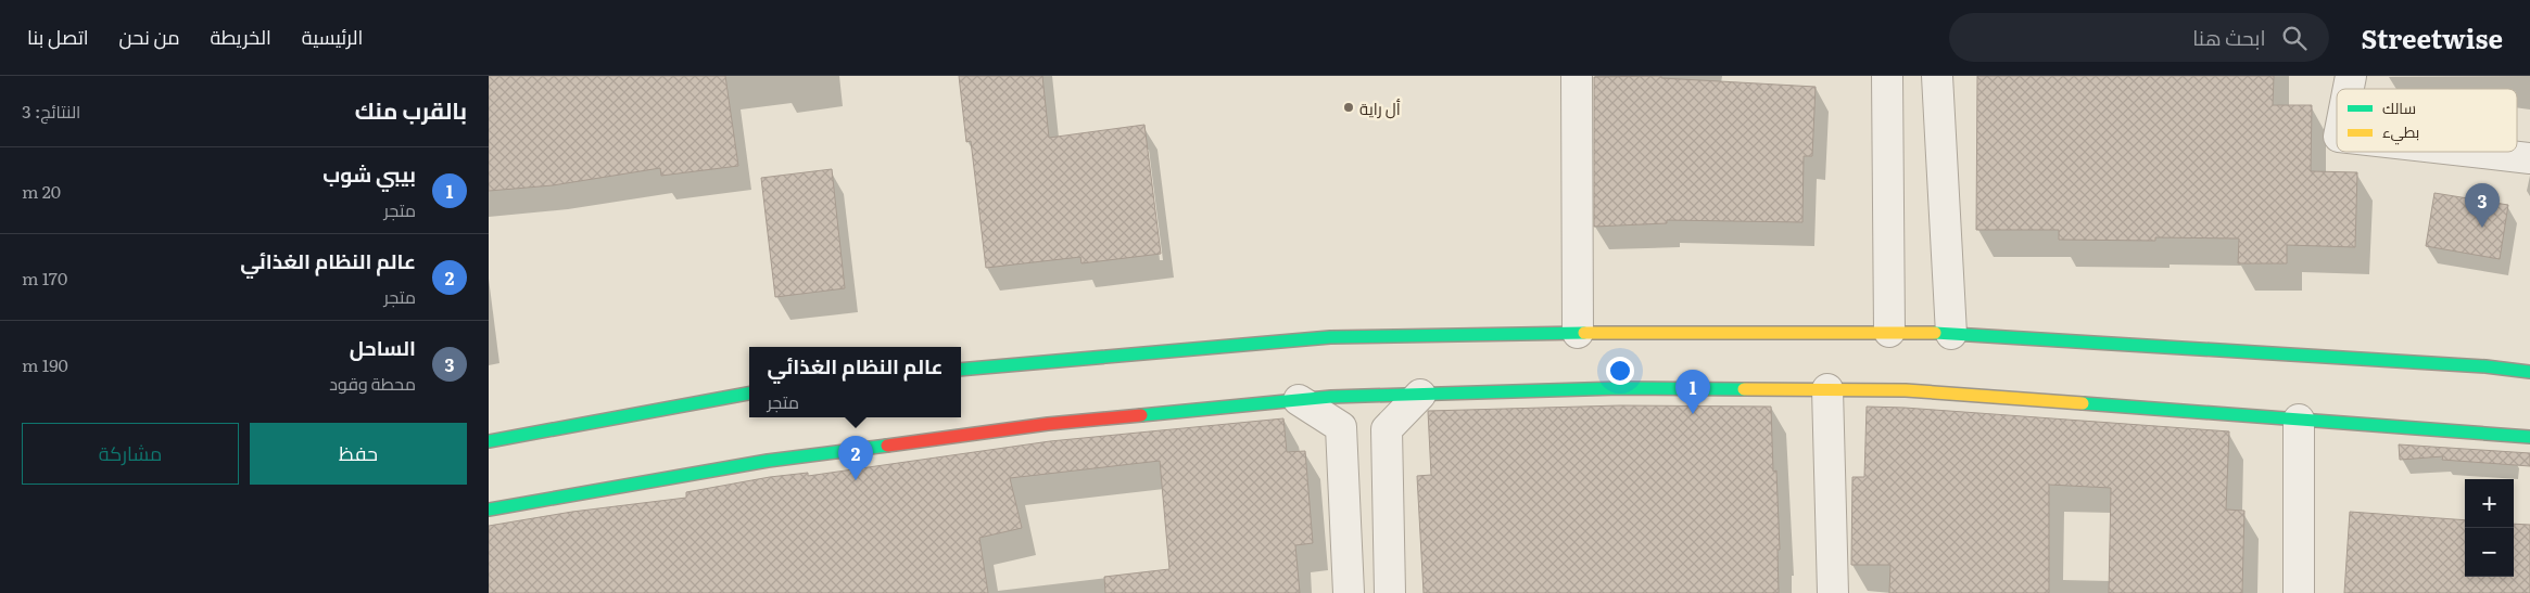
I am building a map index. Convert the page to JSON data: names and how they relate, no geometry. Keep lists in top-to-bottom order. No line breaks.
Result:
{"places":["أل راية"],"legend":["سالك","بطيء"],"page":{"header":"Streetwise","search":"ابحث هنا","nav":["الرئيسية","الخريطة","من نحن","اتصل بنا"],"heading":["بالقرب منك","النتائج: 3"],"list":[{"mark":"1","name":"بيبي شوب","note":"متجر","value":"20 m"},{"mark":"2","name":"عالم النظام الغذائي","note":"متجر","value":"170 m"},{"mark":"3","name":"الساحل","note":"محطة وقود","value":"190 m"}],"pins":["3","1","2"],"popup":["عالم النظام الغذائي","متجر"],"buttons":["حفظ","مشاركة"],"map_buttons":["+","−"]}}
